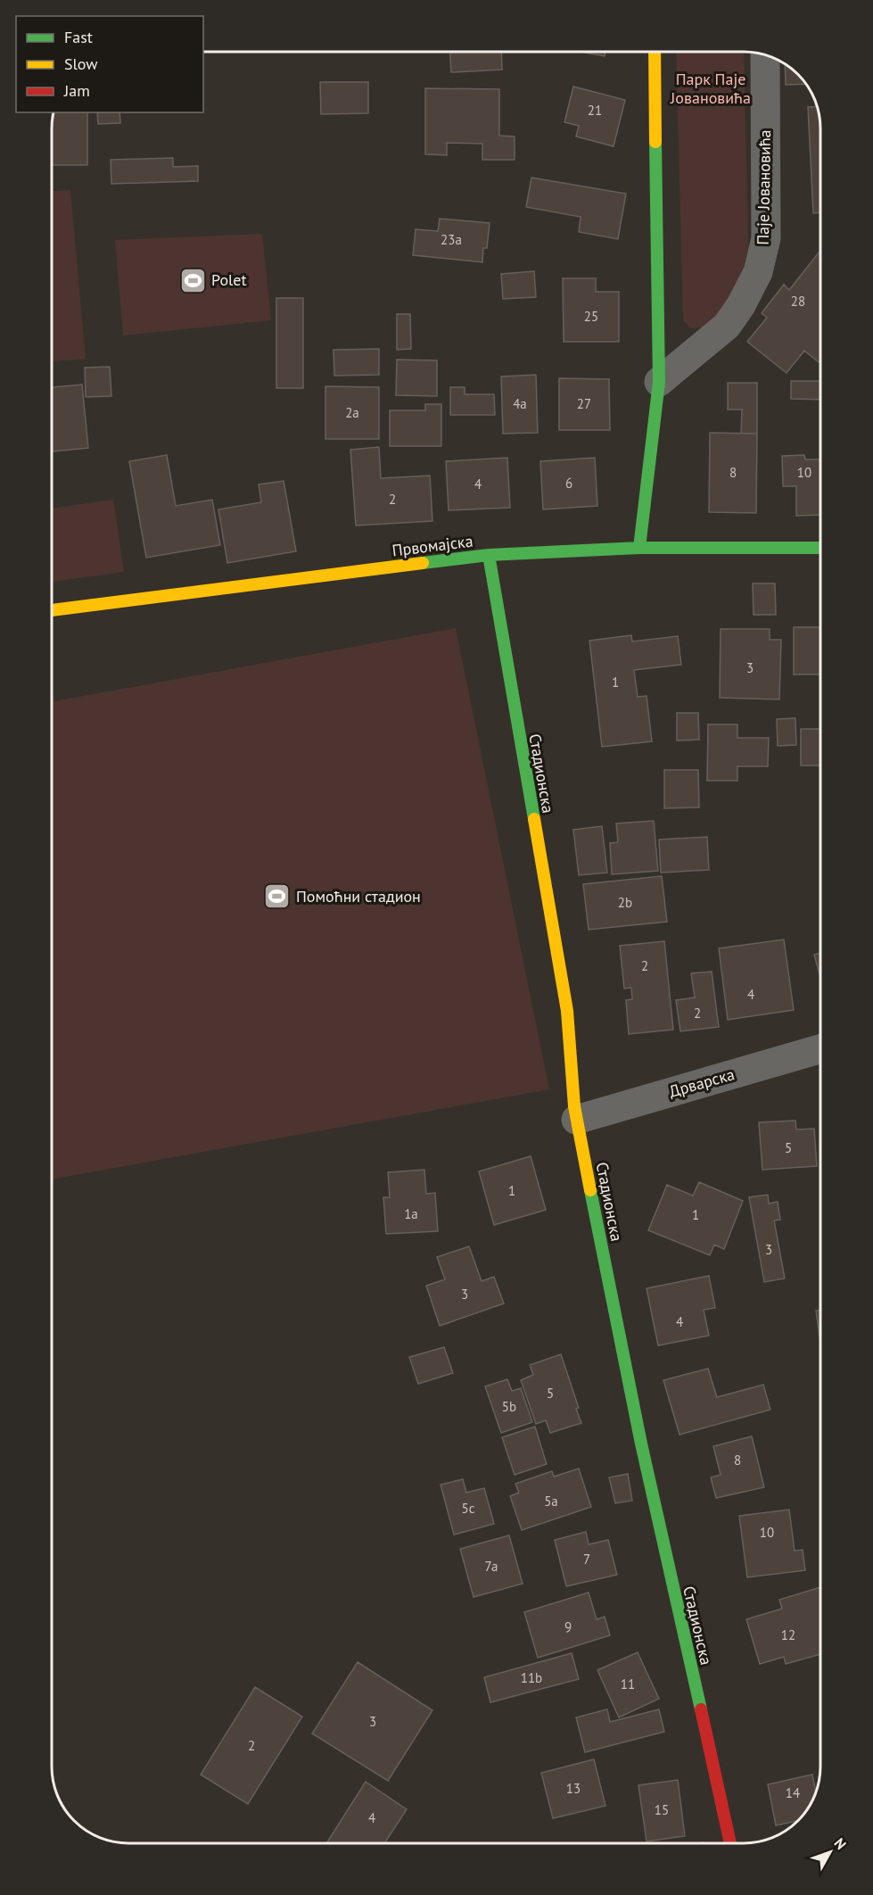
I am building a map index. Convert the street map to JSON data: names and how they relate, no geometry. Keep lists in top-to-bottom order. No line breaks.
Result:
{"streets":{"street":["Паје Јовановића","Првомајска","Стадионска","Дрварска"]},"crossings":[["Првомајска","Стадионска"],["Стадионска","Дрварска"]],"parks":["Парк Паје Јовановића"],"places":{"sports":["Polet","Помоћни стадион"]},"house_numbers":["21","23a","28","25","4a","27","2a","8","10","6","4","2","3","1","2b","2","4","2","5","1","1a","1","3","3","4","5","5b","8","5a","5c","10","7","7a","9","12","11b","11","3","2","13","14","15","4"],"legend":["Fast","Slow","Jam"],"north":"top right"}
